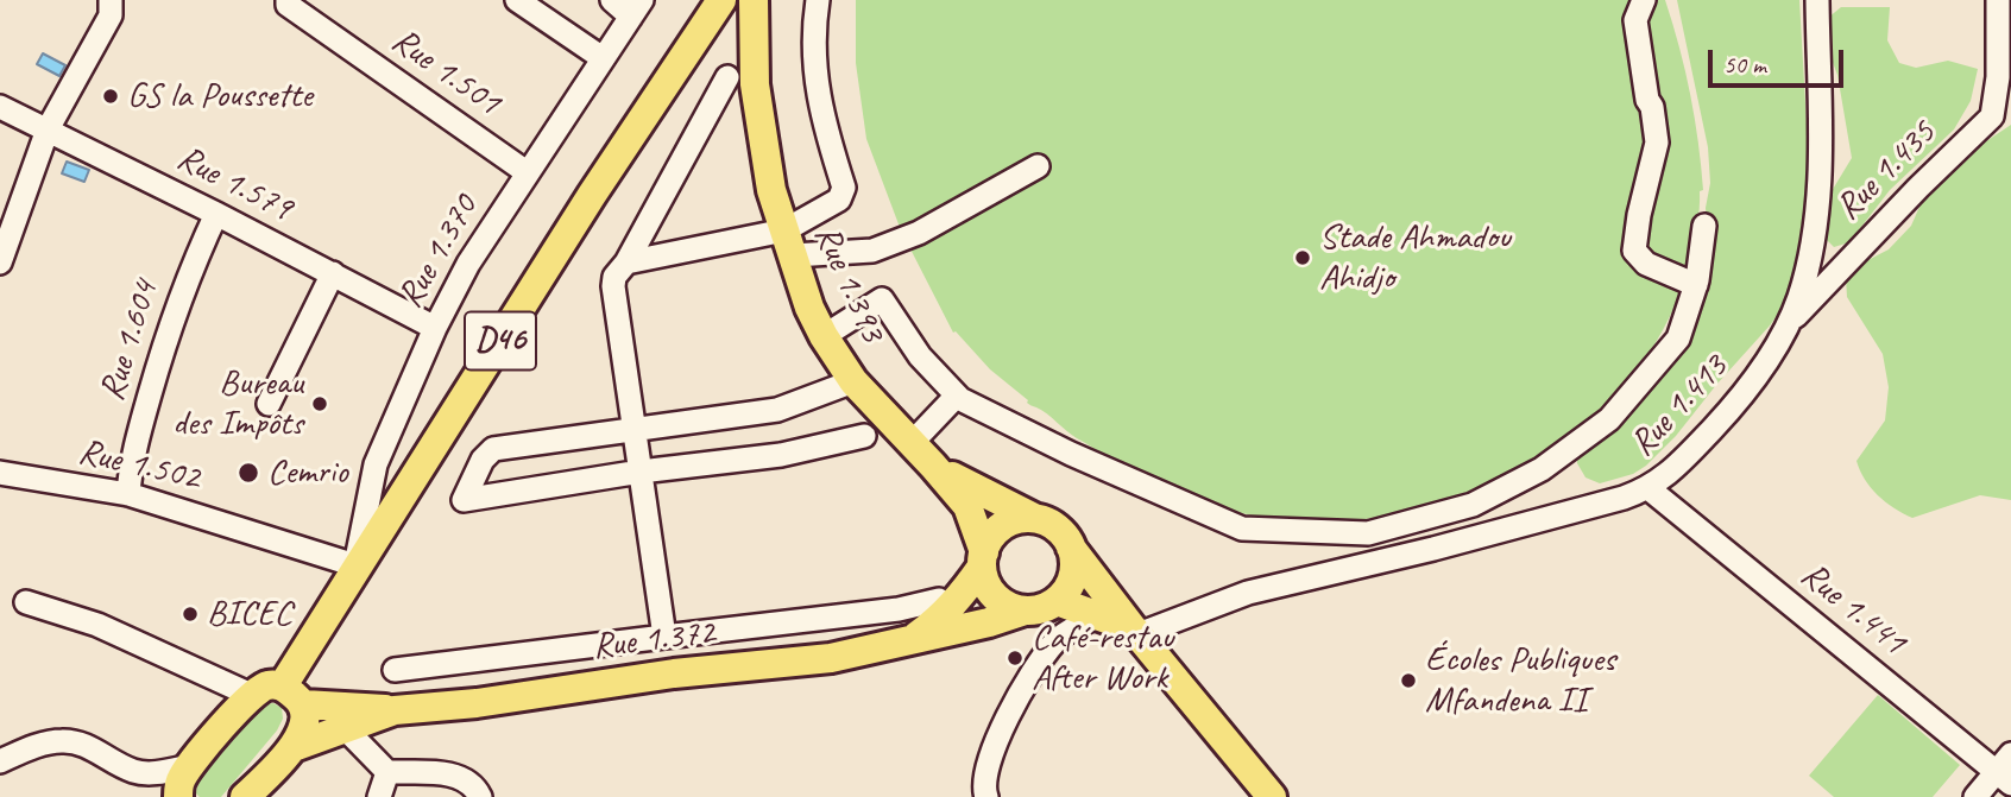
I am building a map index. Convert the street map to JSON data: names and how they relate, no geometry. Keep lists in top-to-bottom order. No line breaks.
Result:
{"streets":{"main road":["Rue 1.393","D46","Rue 1.372"],"street":["Rue 1.501","Rue 1.435","Rue 1.579","Rue 1.370","Rue 1.604","Rue 1.413","Rue 1.502","Rue 1.441"]},"crossings":[["Rue 1.501","Rue 1.370"],["Rue 1.435","Rue 1.413"],["Rue 1.579","Rue 1.370"],["Rue 1.579","Rue 1.604"],["Rue 1.370","D46"],["Rue 1.370","Rue 1.502"],["Rue 1.393","Rue 1.372"],["Rue 1.604","Rue 1.502"],["D46","Rue 1.502"],["Rue 1.413","Rue 1.441"]],"places":["GS la Poussette","Stade Ahmadou Ahidjo","Bureau des Impôts","Cemrio","BICEC","Café-restau After Work","Écoles Publiques Mfandena II"],"scale_bar":"50 m"}
